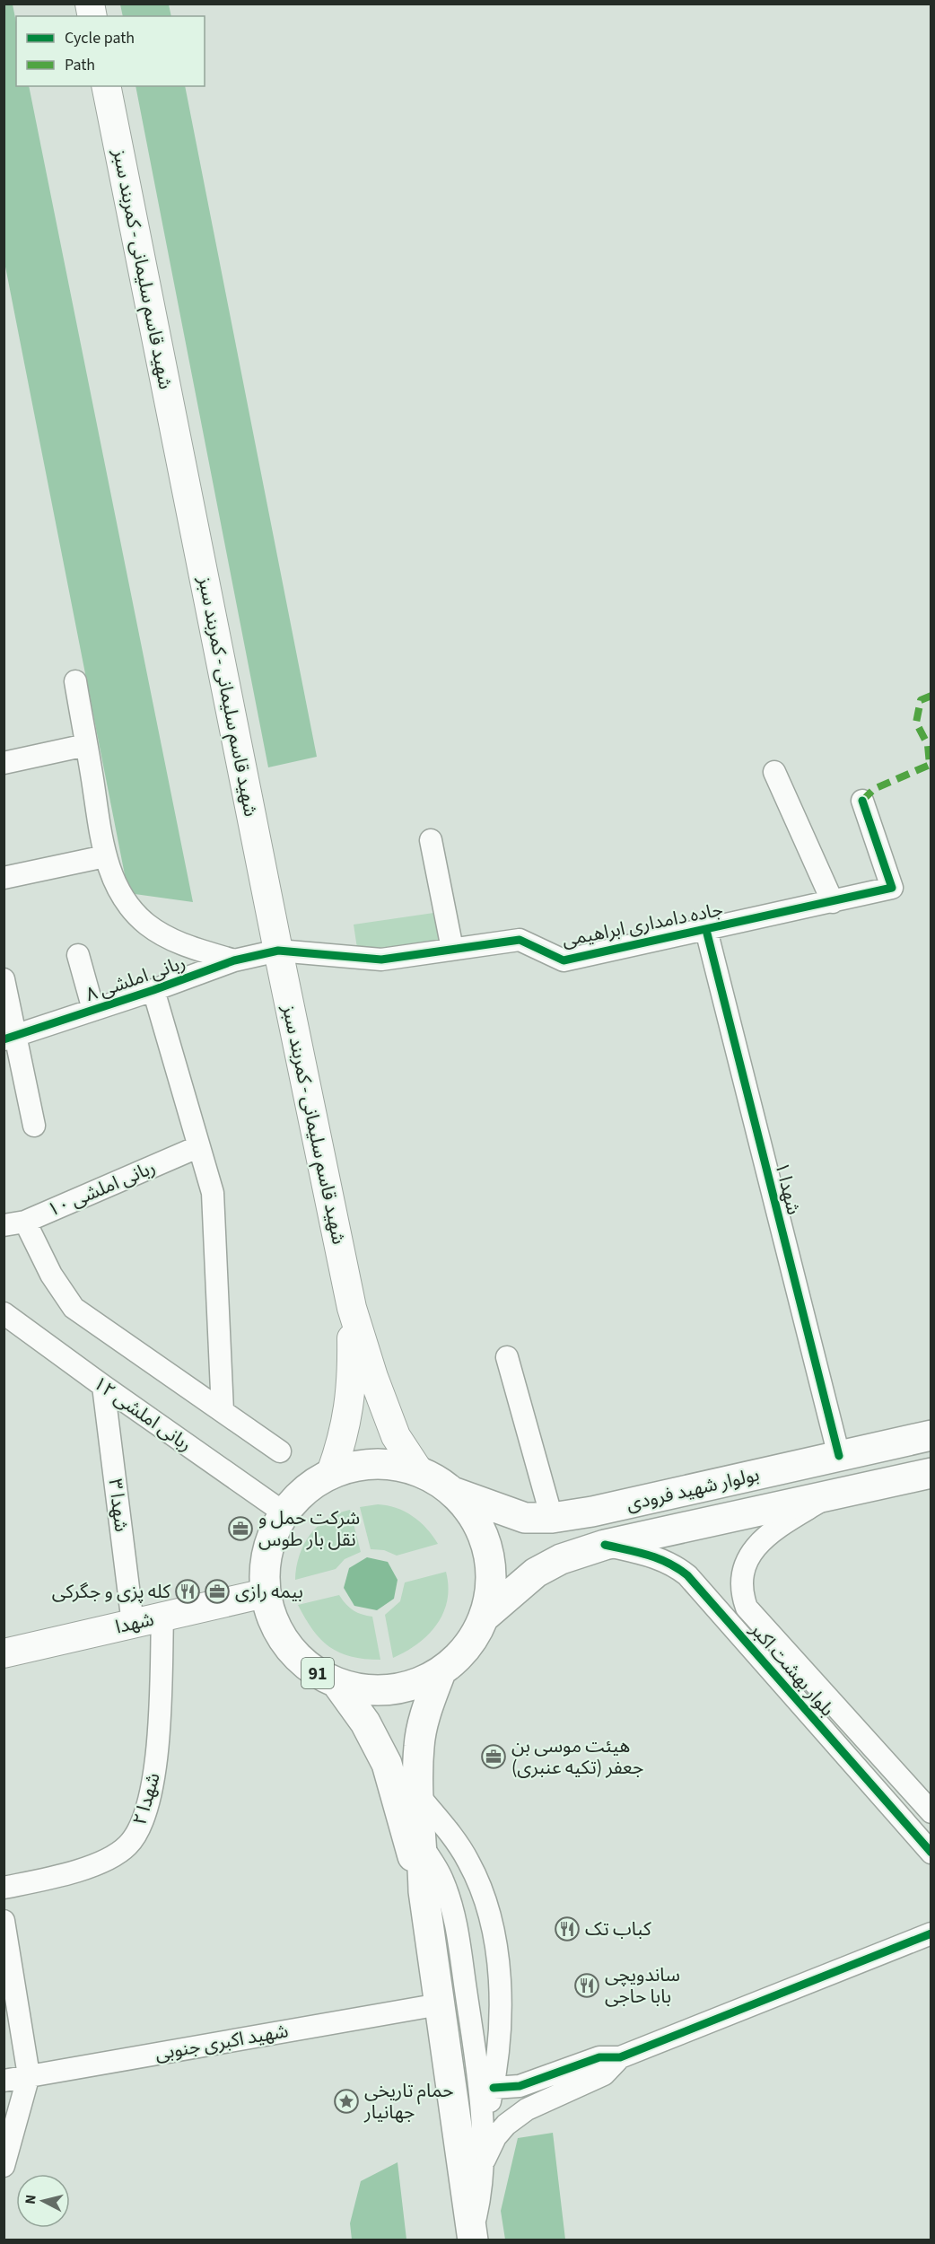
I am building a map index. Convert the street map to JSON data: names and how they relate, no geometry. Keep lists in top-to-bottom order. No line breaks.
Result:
{"streets":{"highway":["بولوار شهید فرودی","91"],"main road":["شهید قاسم سلیمانی - کمربند سبز","شهدا"],"street":["جاده دامداری ابراهیمی","ربانی املشی ۸","ربانی املشی ۱۰","شهدا ۱","ربانی املشی ۱۲","شهدا ۳","بلوار بهشت اکبر","شهدا ۲","شهید اکبری جنوبی"]},"crossings":[["شهید قاسم سلیمانی - کمربند سبز","جاده دامداری ابراهیمی"],["شهید قاسم سلیمانی - کمربند سبز","ربانی املشی ۸"],["جاده دامداری ابراهیمی","ربانی املشی ۸"],["جاده دامداری ابراهیمی","شهدا ۱"],["شهدا ۱","بولوار شهید فرودی"],["ربانی املشی ۱۲","شهدا ۳"],["ربانی املشی ۱۲","91"],["بولوار شهید فرودی","بلوار بهشت اکبر"],["بولوار شهید فرودی","91"],["شهدا ۳","شهدا"],["شهدا","91"],["شهدا","شهدا ۲"],["91","شهید اکبری جنوبی"]],"places":{"office":["شرکت حمل و نقل بار طوس","بیمه رازی","هيئت موسی بن جعفر (تکیه عنبری)"],"restaurant":["کله پزی و جگرکی","کباب تک","ساندویچی بابا حاجی"],"place":["حمام تاریخی جهانیار"]},"legend":["Cycle path","Path"],"north":"left"}
